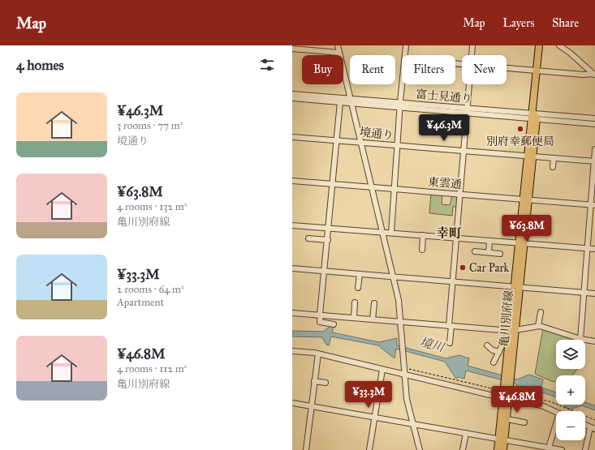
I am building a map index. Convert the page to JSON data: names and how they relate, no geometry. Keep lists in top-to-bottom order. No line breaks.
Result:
{"streets":{"main road":["亀川別府線"],"street":["富士見通り","境通り","東雲通"]},"crossings":[["富士見通り","亀川別府線"],["境通り","亀川別府線"],["東雲通","亀川別府線"]],"districts":["幸町"],"water":["境川"],"places":["別府幸郵便局","Car Park"],"page":{"header":"Map","nav":["Map","Layers","Share"],"heading":"4 homes","chip":["Buy","Rent","Filters","New"],"list":[{"name":"¥46.3M","note":"3 rooms · 77 m² · 境通り"},{"name":"¥63.8M","note":"4 rooms · 132 m² · 亀川別府線"},{"name":"¥33.3M","note":"2 rooms · 64 m² · Apartment"},{"name":"¥46.8M","note":"4 rooms · 112 m² · 亀川別府線"}],"price":["¥46.3M","¥63.8M","¥33.3M","¥46.8M"],"map_buttons":["+","−"]}}
